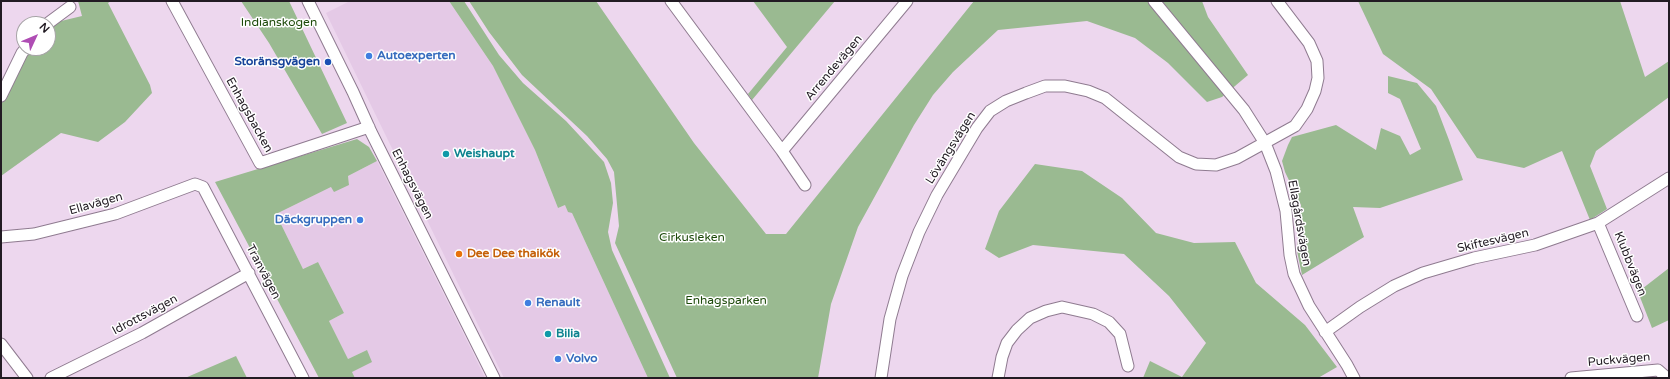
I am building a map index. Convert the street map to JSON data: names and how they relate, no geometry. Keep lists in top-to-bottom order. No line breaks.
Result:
{"streets":{"street":["Arrendevägen","Enhagsbacken","Lövängsvägen","Enhagsvägen","Ellavägen","Ellagårdsvägen","Skiftesvägen","Klubbvägen","Tranvägen","Idrottsvägen","Puckvägen"]},"crossings":[["Enhagsbacken","Enhagsvägen"],["Lövängsvägen","Ellagårdsvägen"],["Ellavägen","Tranvägen"],["Ellagårdsvägen","Skiftesvägen"],["Skiftesvägen","Klubbvägen"],["Tranvägen","Idrottsvägen"]],"parks":["Indianskogen","Cirkusleken","Enhagsparken"],"places":["Autoexperten","Storänsgvägen","Weishaupt","Däckgruppen","Dee Dee thaikök","Renault","Bilia","Volvo"],"north":"top right"}
